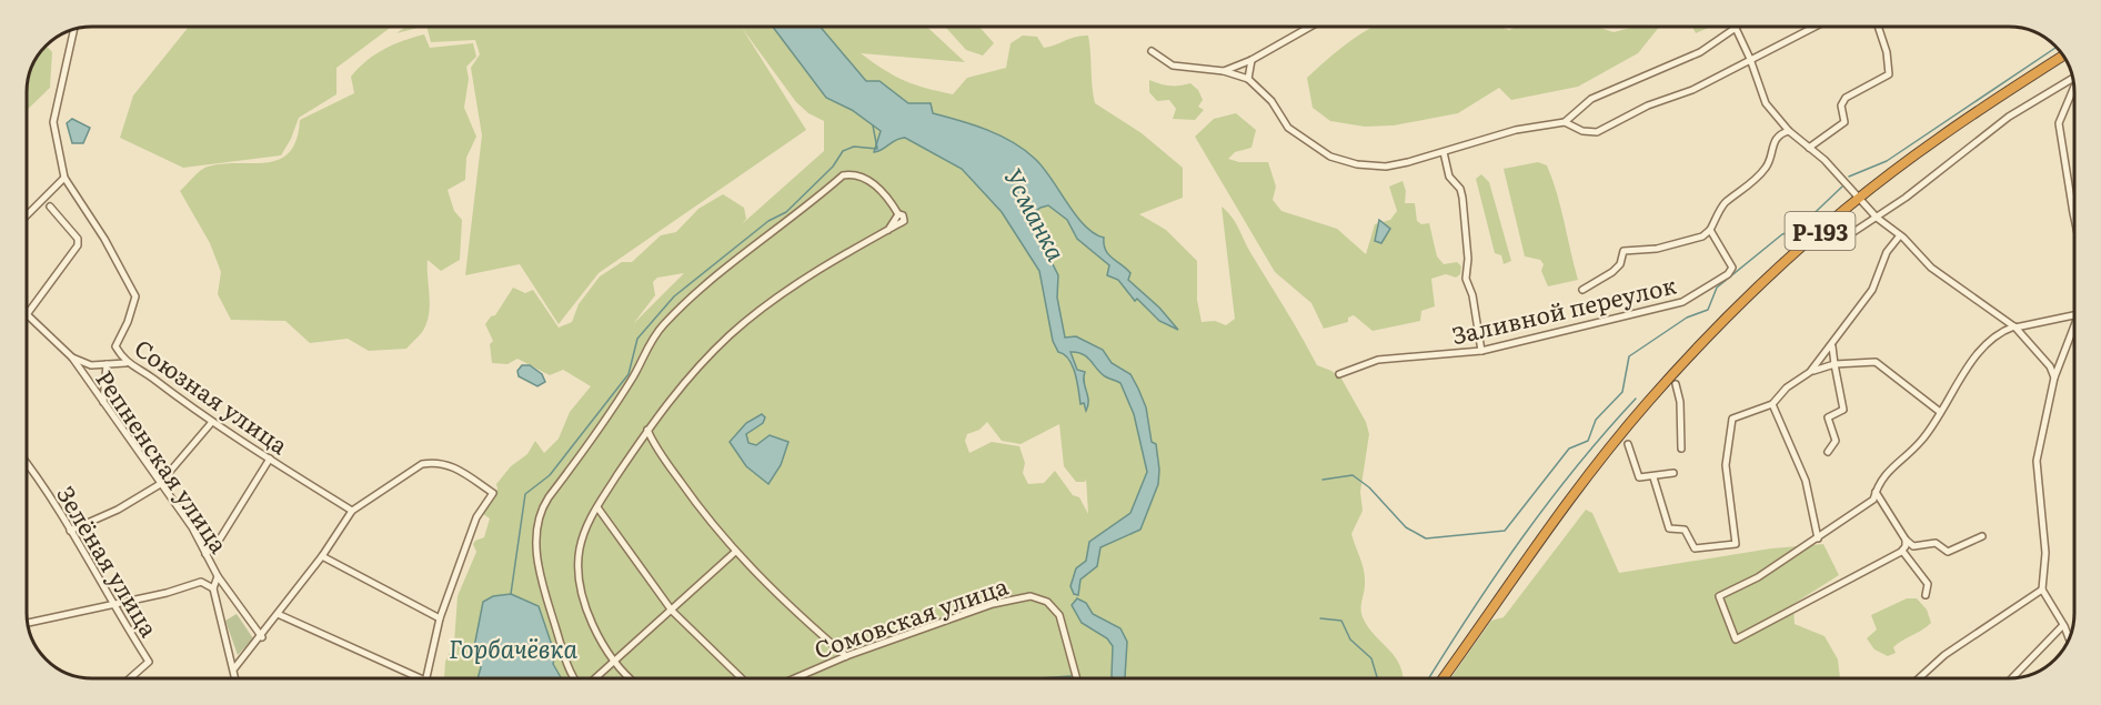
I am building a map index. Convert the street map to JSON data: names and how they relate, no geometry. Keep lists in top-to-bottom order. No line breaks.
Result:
{"streets":{"highway":["Р-193"],"street":["Заливной переулок","Союзная улица","Репненская улица","Зелёная улица","Сомовская улица"]},"water":["Усманка","Горбачёвка"]}
